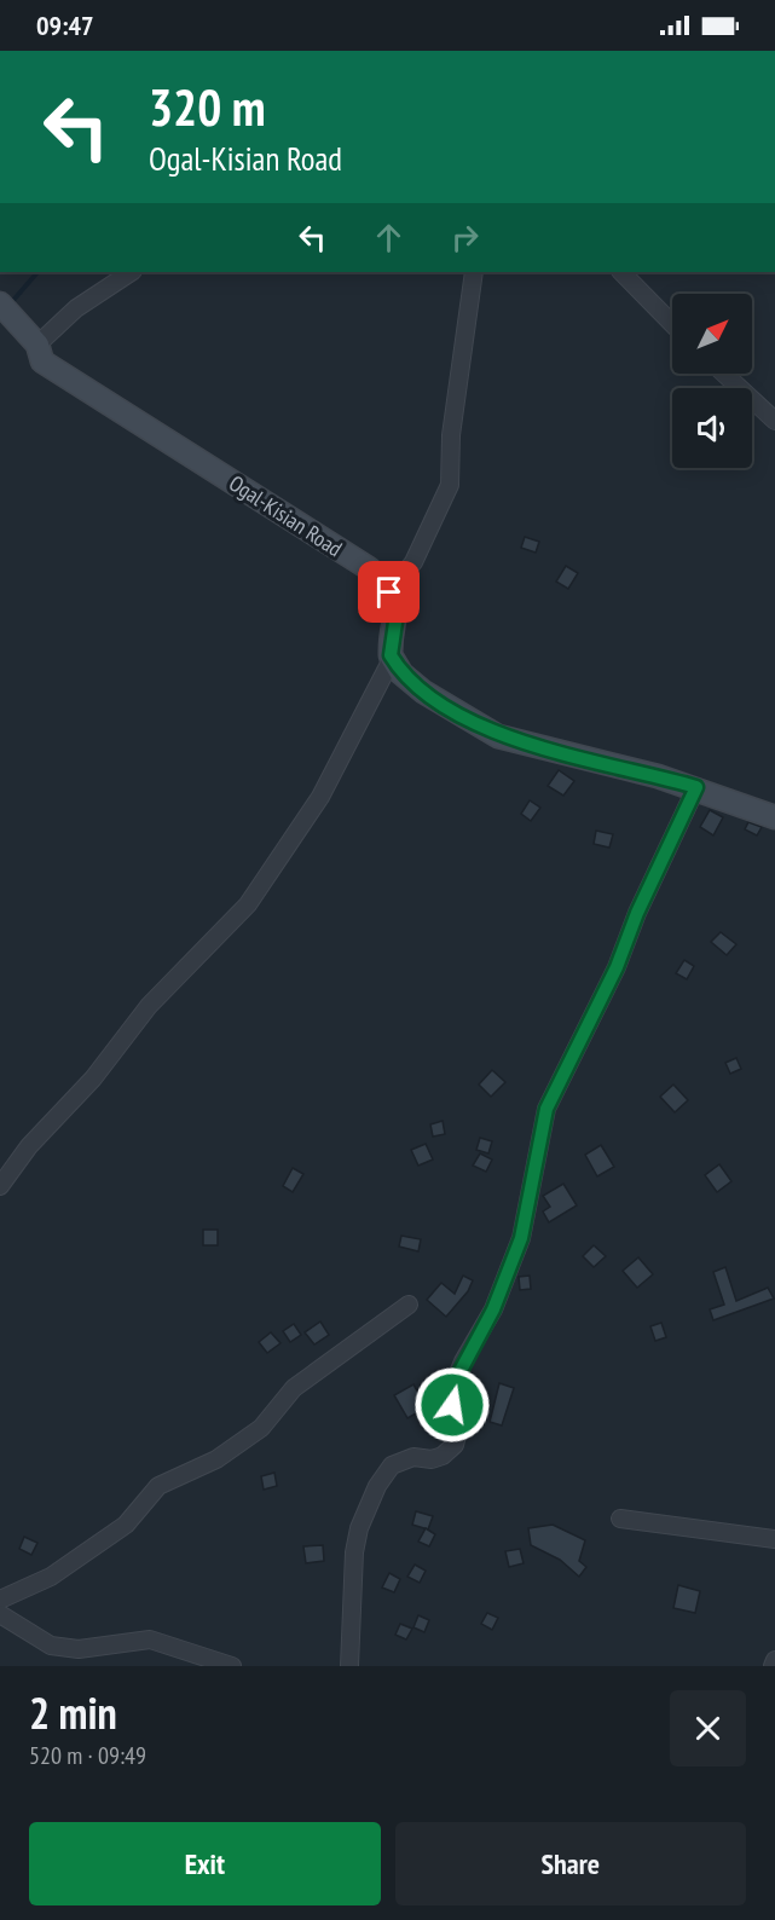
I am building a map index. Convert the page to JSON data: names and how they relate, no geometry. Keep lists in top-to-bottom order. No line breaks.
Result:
{"streets":{"main road":["Ogal-Kisian Road"]},"north":"top right","page":{"status":"09:47","turn":["320 m","Ogal-Kisian Road"],"heading":["2 min","520 m · 09:49"],"buttons":["Exit","Share"]}}
